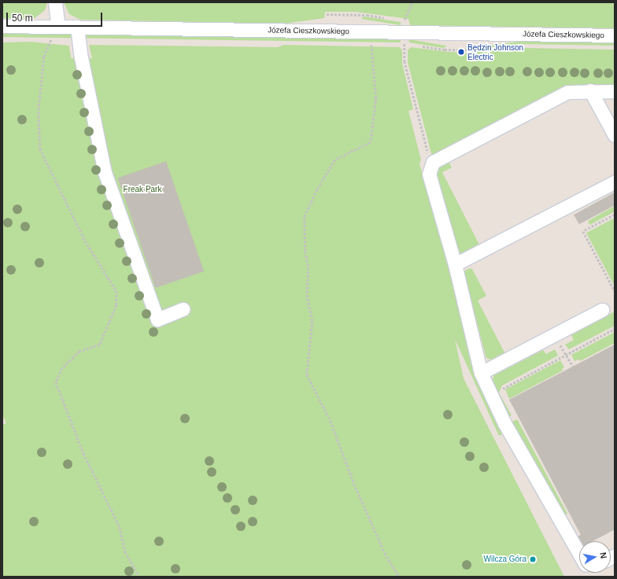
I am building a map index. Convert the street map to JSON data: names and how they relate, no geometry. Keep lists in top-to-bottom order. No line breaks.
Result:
{"streets":{"street":["Józefa Cieszkowskiego"]},"parks":["Freak Park"],"places":["Będzin Johnson Electric","Wilcza Góra"],"scale_bar":"50 m","north":"right"}
